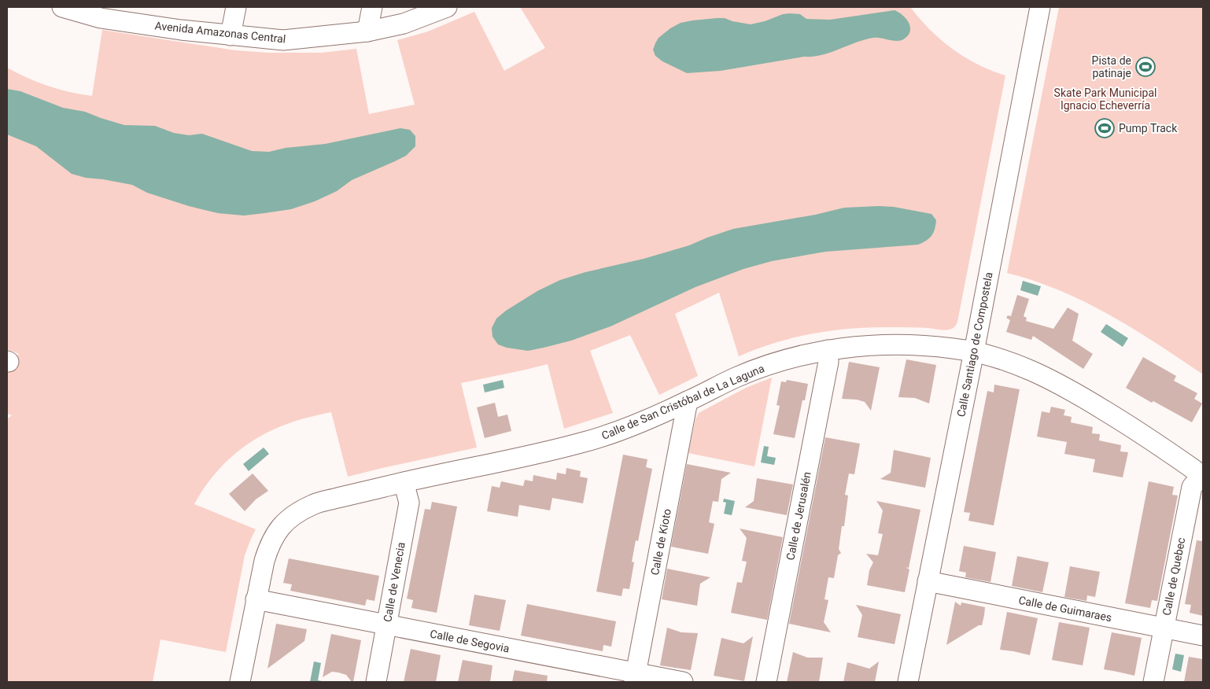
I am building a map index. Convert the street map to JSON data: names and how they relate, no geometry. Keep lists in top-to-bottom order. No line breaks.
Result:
{"streets":{"street":["Avenida Amazonas Central","Calle Santiago de Compostela","Calle de San Cristóbal de La Laguna","Calle de Jerusalén","Calle de Kioto","Calle de Quebec","Calle de Venecia","Calle de Guimaraes","Calle de Segovia"]},"crossings":[["Calle Santiago de Compostela","Calle de San Cristóbal de La Laguna"],["Calle Santiago de Compostela","Calle de Guimaraes"],["Calle de San Cristóbal de La Laguna","Calle de Jerusalén"],["Calle de San Cristóbal de La Laguna","Calle de Kioto"],["Calle de San Cristóbal de La Laguna","Calle de Quebec"],["Calle de San Cristóbal de La Laguna","Calle de Venecia"],["Calle de San Cristóbal de La Laguna","Calle de Segovia"],["Calle de Kioto","Calle de Segovia"],["Calle de Quebec","Calle de Guimaraes"],["Calle de Venecia","Calle de Segovia"]],"parks":["Skate Park Municipal Ignacio Echeverría"],"places":{"sports":["Pista de patinaje","Pump Track"]}}
